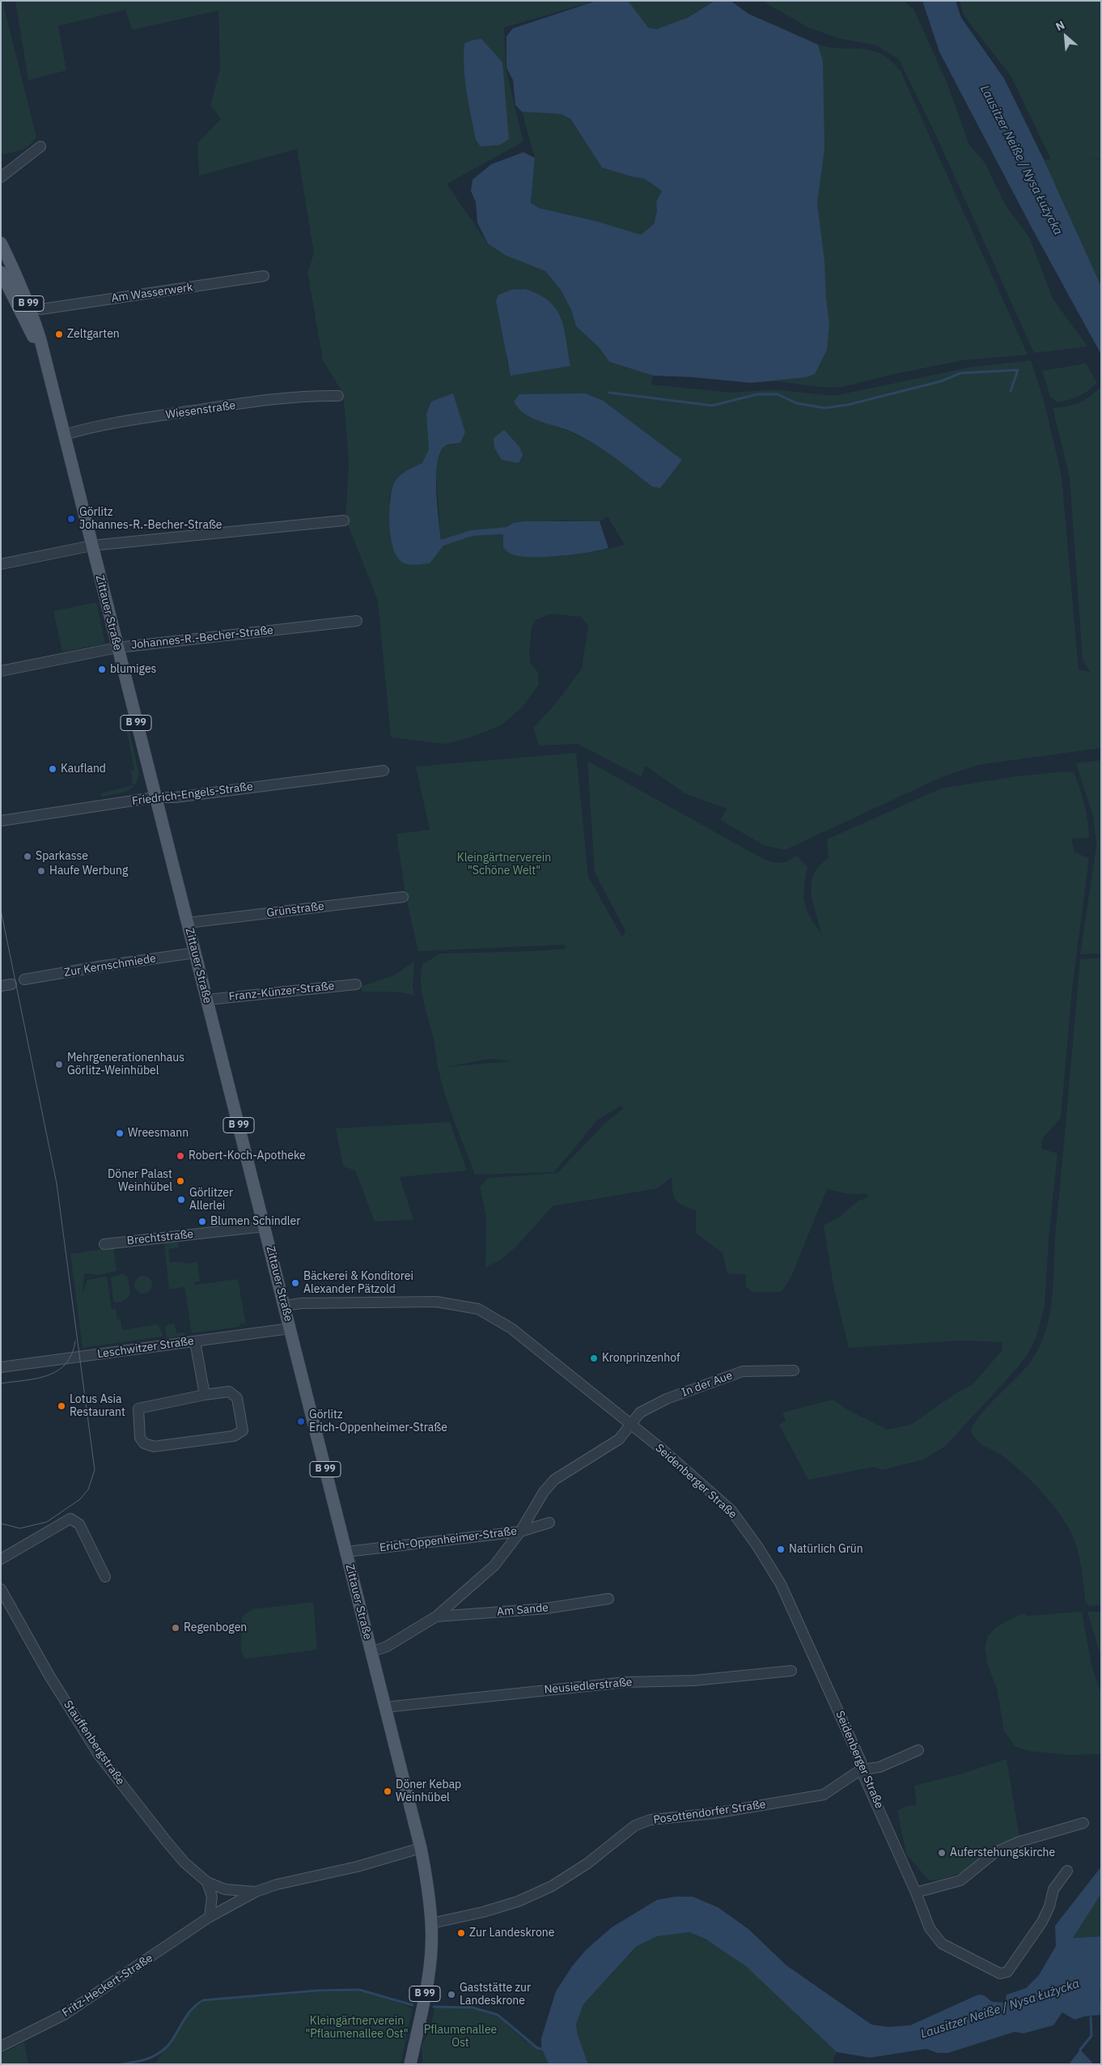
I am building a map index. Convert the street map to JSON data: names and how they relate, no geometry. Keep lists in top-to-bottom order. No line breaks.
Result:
{"streets":{"main road":["B 99","Zittauer Straße"],"street":["Am Wasserwerk","Wiesenstraße","Johannes-R.-Becher-Straße","Friedrich-Engels-Straße","Grünstraße","Zur Kernschmiede","Franz-Künzer-Straße","Brechtstraße","Leschwitzer Straße","In der Aue","Seidenberger Straße","Erich-Oppenheimer-Straße","Am Sande","Neusiedlerstraße","Stauffenbergstraße","Posottendorfer Straße","Fritz-Heckert-Straße"]},"crossings":[["Wiesenstraße","Zittauer Straße"],["Zittauer Straße","Johannes-R.-Becher-Straße"],["Zittauer Straße","Friedrich-Engels-Straße"],["Zittauer Straße","Grünstraße"],["Zittauer Straße","Zur Kernschmiede"],["Zittauer Straße","Franz-Künzer-Straße"],["Zittauer Straße","Brechtstraße"],["Zittauer Straße","Leschwitzer Straße"],["Zittauer Straße","Seidenberger Straße"],["Zittauer Straße","Erich-Oppenheimer-Straße"],["Zittauer Straße","Am Sande"],["Zittauer Straße","Neusiedlerstraße"],["Zittauer Straße","Posottendorfer Straße"],["Zittauer Straße","Fritz-Heckert-Straße"],["In der Aue","Seidenberger Straße"],["In der Aue","Erich-Oppenheimer-Straße"],["In der Aue","Am Sande"],["Seidenberger Straße","Posottendorfer Straße"],["Erich-Oppenheimer-Straße","Am Sande"],["Stauffenbergstraße","Fritz-Heckert-Straße"]],"water":["Lausitzer Neiße / Nysa Łużycka"],"parks":["Kleingärtnerverein \"Schöne Welt\"","Kleingärtnerverein \"Pflaumenallee Ost\"","Pflaumenallee Ost"],"places":["Zeltgarten","Görlitz Johannes-R.-Becher-Straße","blumiges","Kaufland","Sparkasse","Haufe Werbung","Mehrgenerationenhaus Görlitz-Weinhübel","Wreesmann","Robert-Koch-Apotheke","Döner Palast Weinhübel","Görlitzer Allerlei","Blumen Schindler","Bäckerei & Konditorei Alexander Pätzold","Kronprinzenhof","Lotus Asia Restaurant","Görlitz Erich-Oppenheimer-Straße","Natürlich Grün","Regenbogen","Döner Kebap Weinhübel","Auferstehungskirche","Zur Landeskrone","Gaststätte zur Landeskrone"],"north":"top left"}
